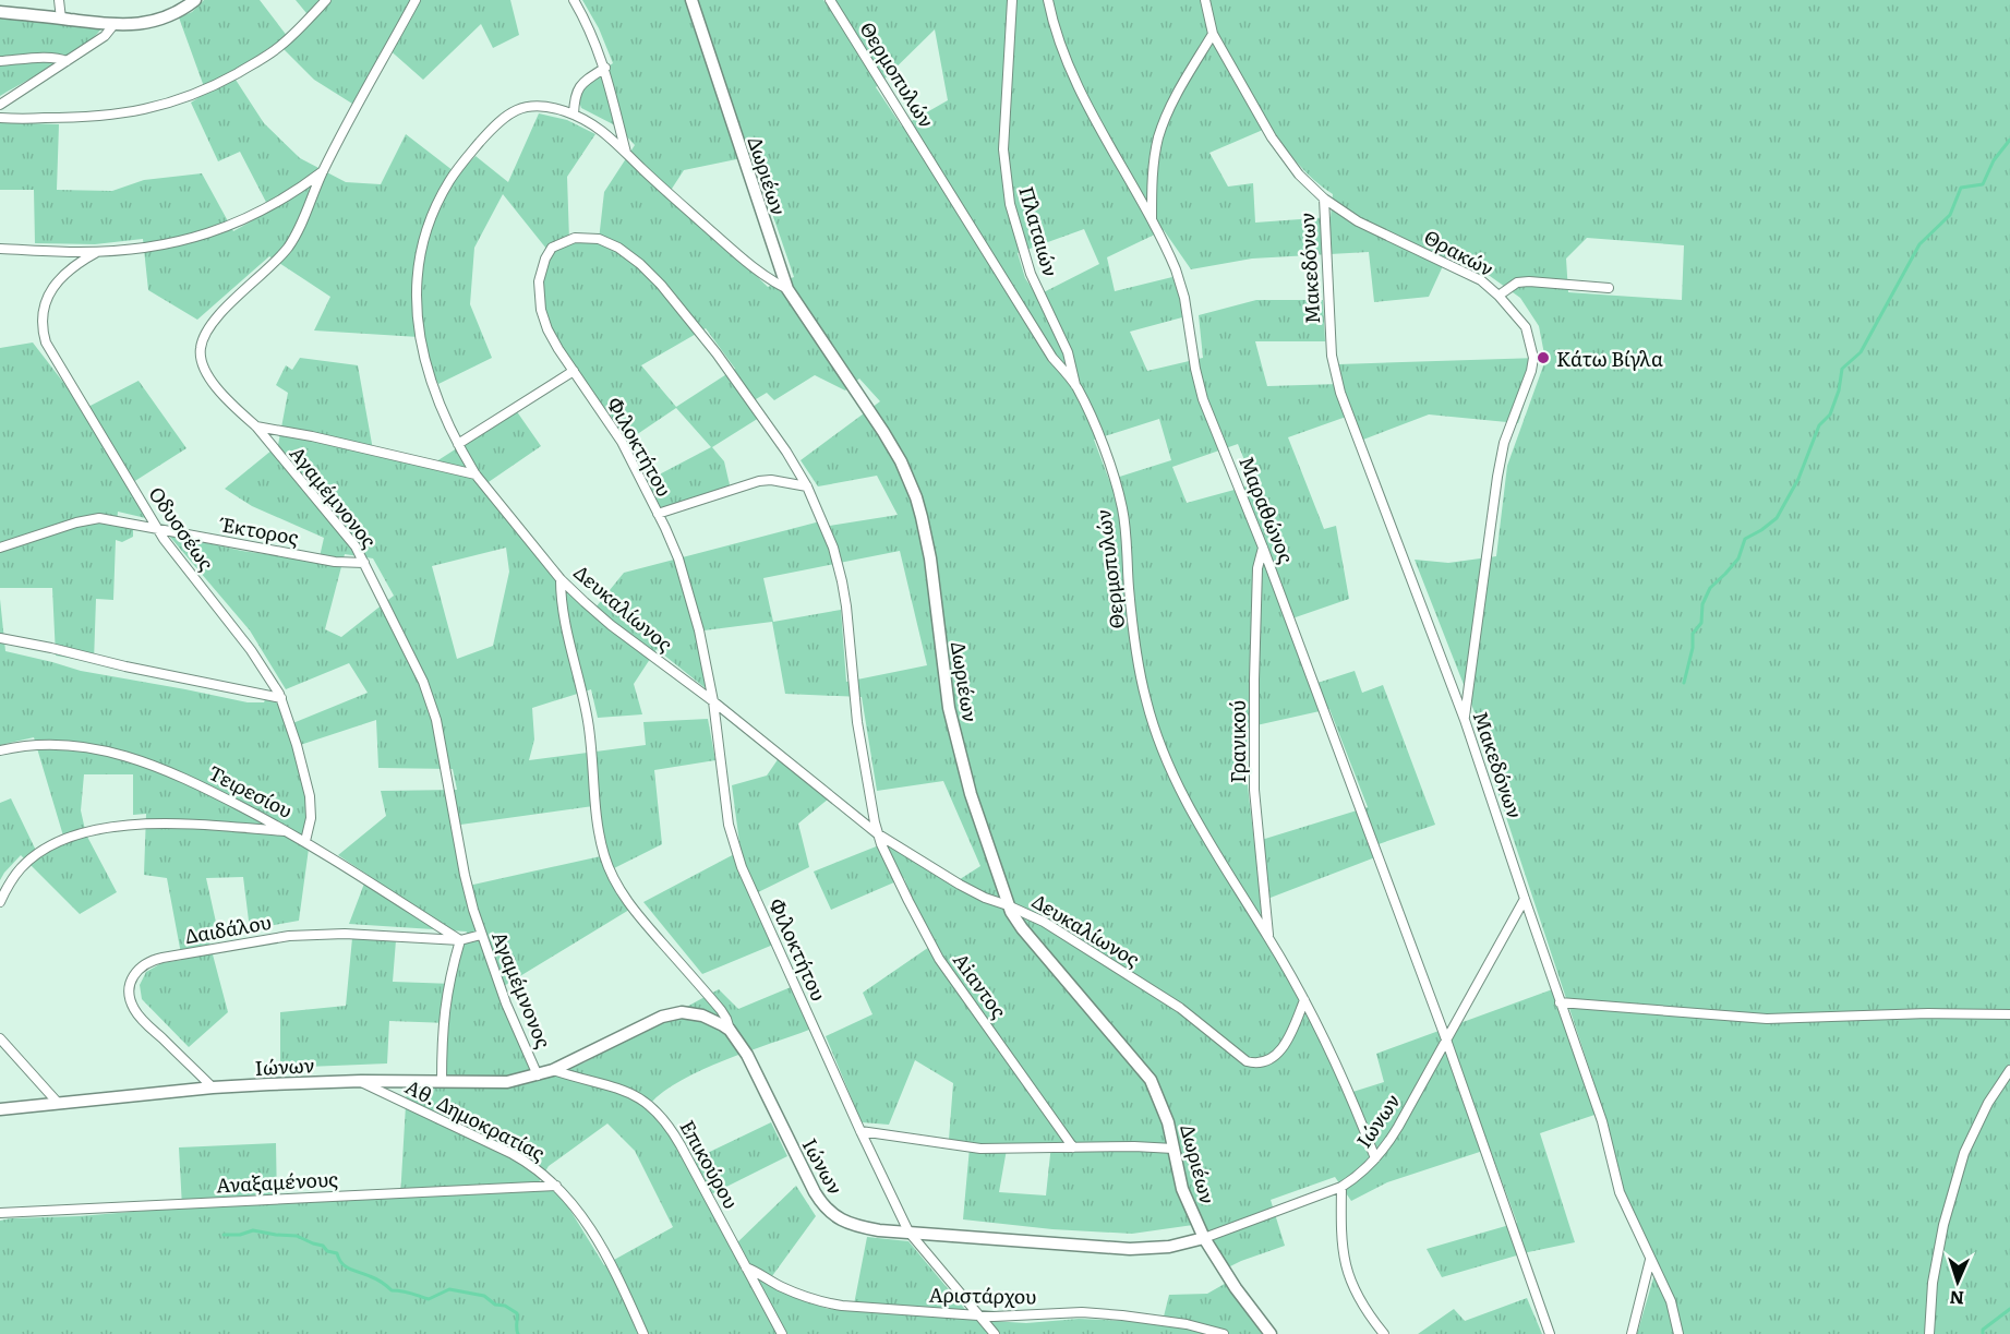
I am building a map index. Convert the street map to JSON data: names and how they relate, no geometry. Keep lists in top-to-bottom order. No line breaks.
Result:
{"streets":{"street":["Θερμοπυλών","Δωριέων","Πλαταιών","Θρακών","Μακεδόνων","Φιλοκτήτου","Αγαμέμνονος","Μαραθώνος","Οδυσσέως","Έκτορος","Δευκαλίωνος","Γρανικού","Τειρεσίου","Δαιδάλου","Aiαντος","Ιώνων","Αθ. Δημοκρατίας","Επικούρου","Αναξαμένους","Αριστάρχου"]},"crossings":[["Θερμοπυλών","Πλαταιών"],["Θερμοπυλών","Δευκαλίωνος"],["Θερμοπυλών","Γρανικού"],["Θερμοπυλών","Ιώνων"],["Δωριέων","Δευκαλίωνος"],["Δωριέων","Ιώνων"],["Θρακών","Μακεδόνων"],["Μακεδόνων","Ιώνων"],["Φιλοκτήτου","Δευκαλίωνος"],["Φιλοκτήτου","Aiαντος"],["Φιλοκτήτου","Ιώνων"],["Φιλοκτήτου","Αριστάρχου"],["Αγαμέμνονος","Έκτορος"],["Αγαμέμνονος","Δαιδάλου"],["Αγαμέμνονος","Ιώνων"],["Μαραθώνος","Γρανικού"],["Μαραθώνος","Ιώνων"],["Οδυσσέως","Έκτορος"],["Οδυσσέως","Τειρεσίου"],["Δευκαλίωνος","Aiαντος"],["Τειρεσίου","Δαιδάλου"],["Δαιδάλου","Ιώνων"],["Ιώνων","Αθ. Δημοκρατίας"],["Ιώνων","Επικούρου"],["Αθ. Δημοκρατίας","Αναξαμένους"],["Επικούρου","Αριστάρχου"]],"places":["Κάτω Βίγλα"],"north":"bottom"}
